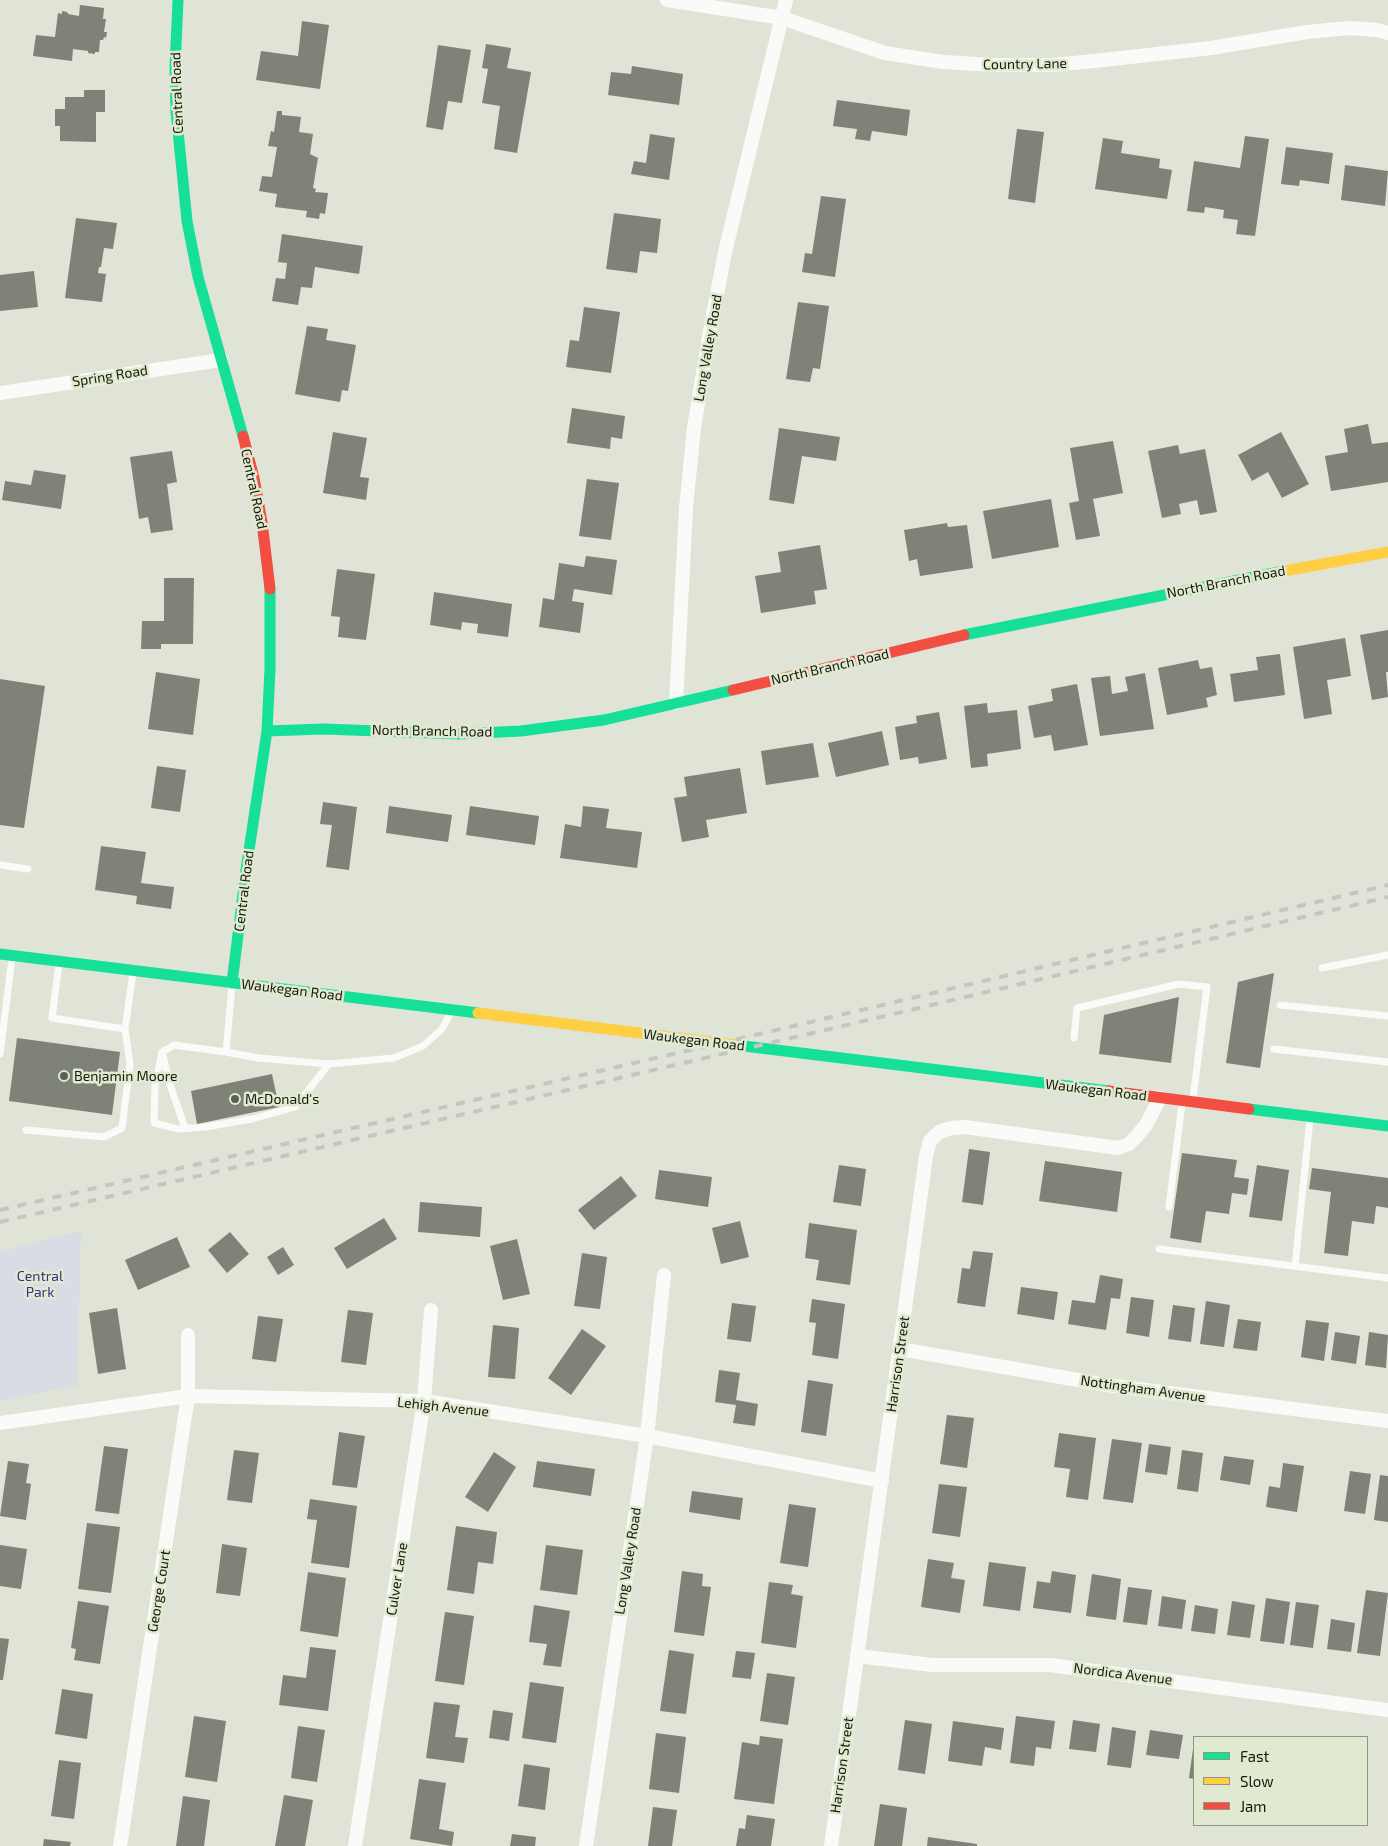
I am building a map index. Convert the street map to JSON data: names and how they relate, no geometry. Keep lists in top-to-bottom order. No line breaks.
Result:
{"streets":{"street":["Country Lane","Central Road","Long Valley Road","Spring Road","North Branch Road","Waukegan Road","Harrison Street","Nottingham Avenue","Lehigh Avenue","Culver Lane","George Court","Nordica Avenue"]},"crossings":[["Country Lane","Long Valley Road"],["Central Road","Spring Road"],["Central Road","North Branch Road"],["Central Road","Waukegan Road"],["Long Valley Road","North Branch Road"],["Long Valley Road","Lehigh Avenue"],["Waukegan Road","Harrison Street"],["Harrison Street","Nottingham Avenue"],["Harrison Street","Lehigh Avenue"],["Harrison Street","Nordica Avenue"],["Lehigh Avenue","Culver Lane"],["Lehigh Avenue","George Court"]],"parks":["Central Park"],"places":["Benjamin Moore","McDonald's"],"legend":["Fast","Slow","Jam"]}
